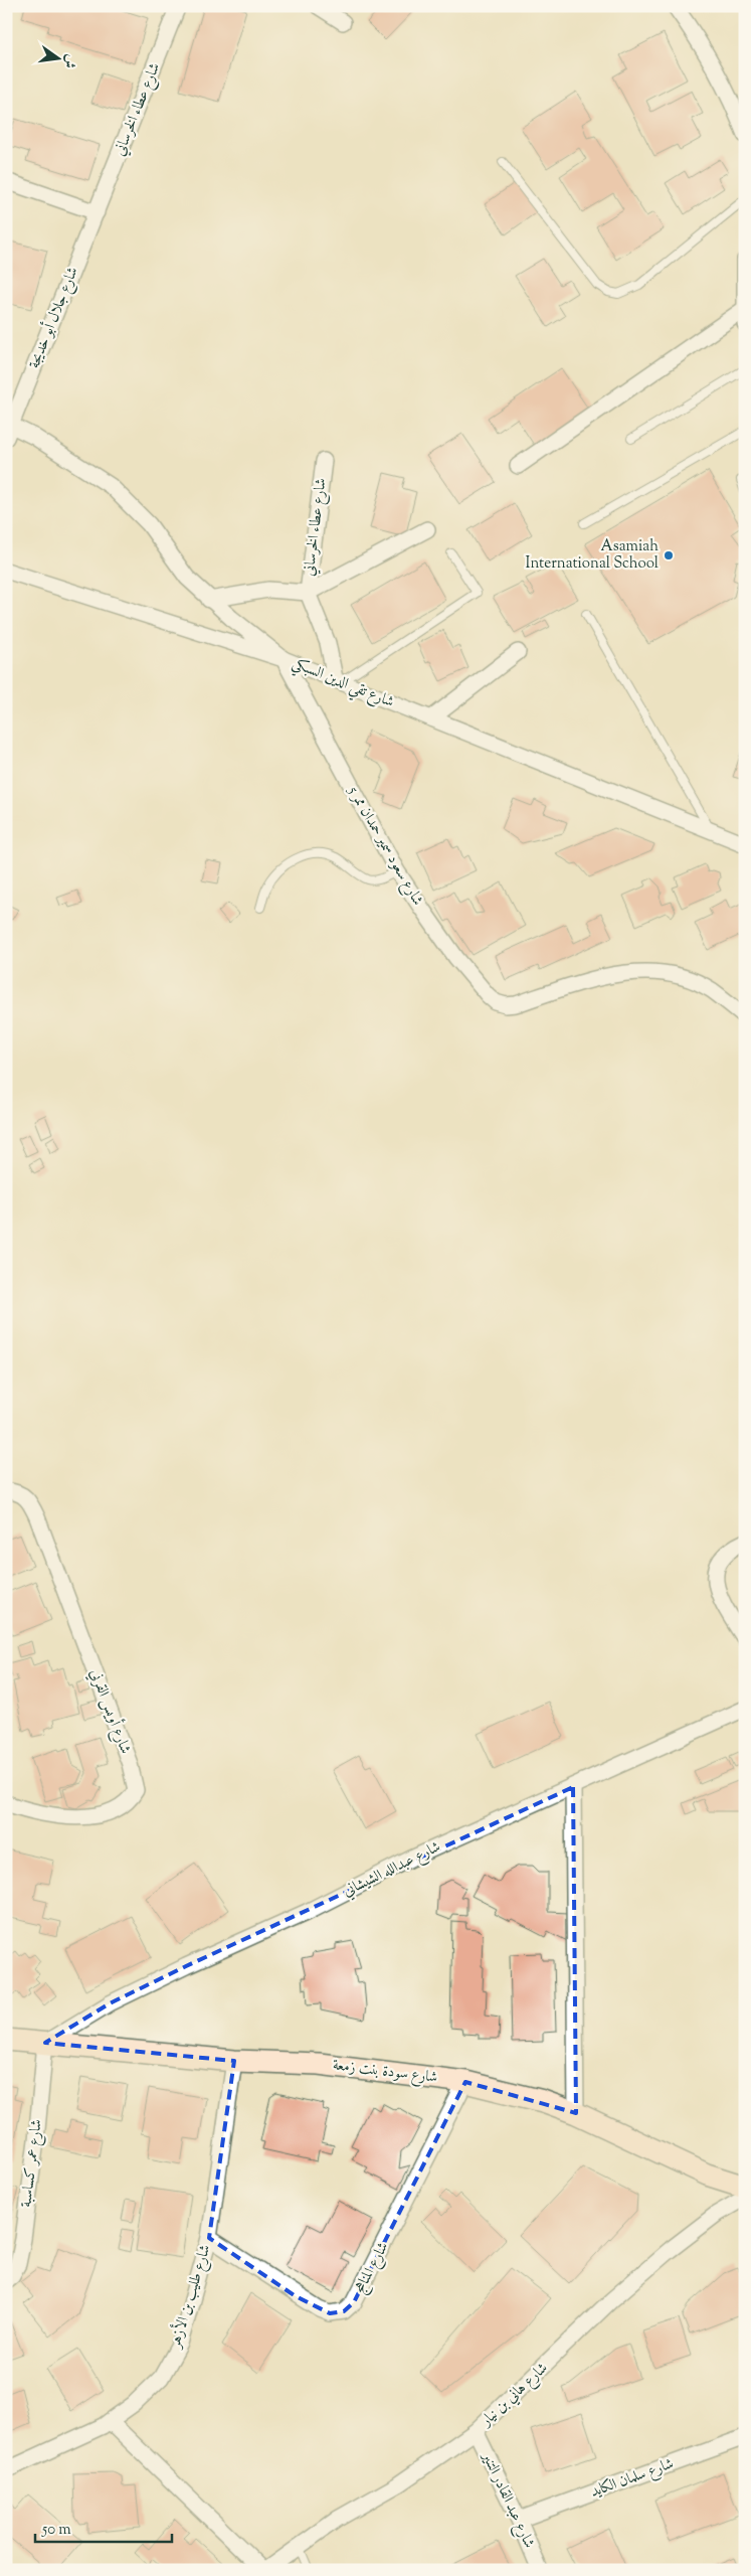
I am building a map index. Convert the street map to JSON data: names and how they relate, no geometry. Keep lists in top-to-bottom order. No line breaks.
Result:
{"streets":{"street":["شارع عطاء الخرساني","شارع جلال أبو خديجة","شارع تقي الدين السبكي","شارع سعود سمير حمدان ممر 5","شارع أويس القرني","شارع عبدالله الشيشاني","شارع سودة بنت زمعة","شارع عمر كساسبة","شارع المناهج","شارع طليب بن الأزهر","شارع هاني بن نيار","شارع سلمان الكايد","شارع عبد القادر التنير"]},"crossings":[["شارع عطاء الخرساني","شارع جلال أبو خديجة"],["شارع عطاء الخرساني","شارع تقي الدين السبكي"],["شارع جلال أبو خديجة","شارع تقي الدين السبكي"],["شارع تقي الدين السبكي","شارع سعود سمير حمدان ممر 5"],["شارع عبدالله الشيشاني","شارع سودة بنت زمعة"],["شارع عبدالله الشيشاني","شارع عمر كساسبة"],["شارع سودة بنت زمعة","شارع عمر كساسبة"],["شارع سودة بنت زمعة","شارع المناهج"],["شارع سودة بنت زمعة","شارع طليب بن الأزهر"],["شارع المناهج","شارع طليب بن الأزهر"],["شارع هاني بن نيار","شارع عبد القادر التنير"],["شارع سلمان الكايد","شارع عبد القادر التنير"]],"places":["Asamiah International School"],"scale_bar":"50 m","north":"right"}
